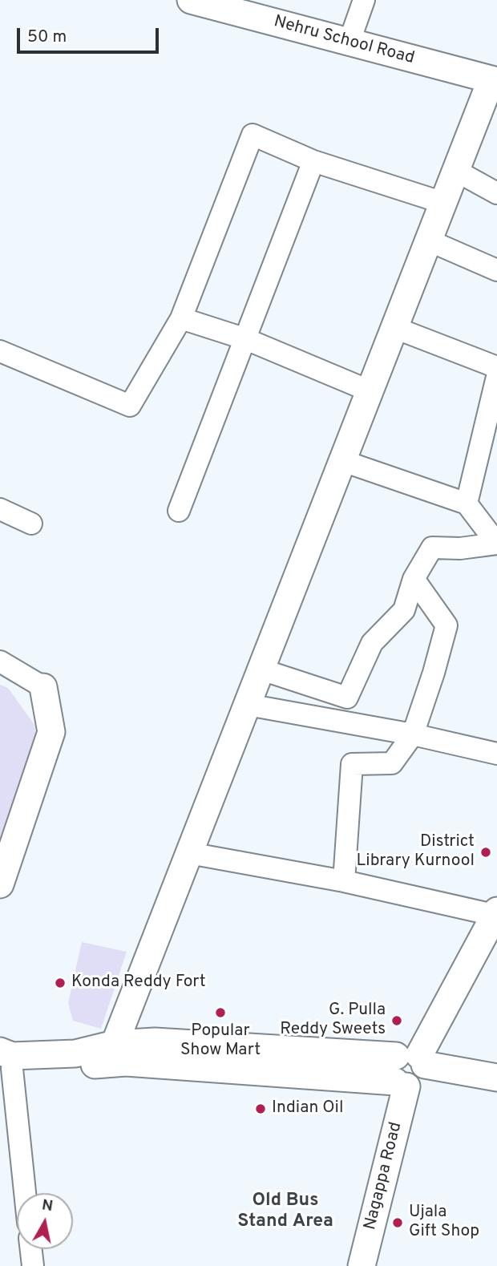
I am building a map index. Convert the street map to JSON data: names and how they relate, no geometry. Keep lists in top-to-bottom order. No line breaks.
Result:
{"streets":{"street":["Nehru School Road","Nagappa Road"]},"districts":["Old Bus Stand Area"],"places":["District Library Kurnool","Konda Reddy Fort","Popular Show Mart","G. Pulla Reddy Sweets","Indian Oil","Ujala Gift Shop"],"scale_bar":"50 m","north":"top"}
